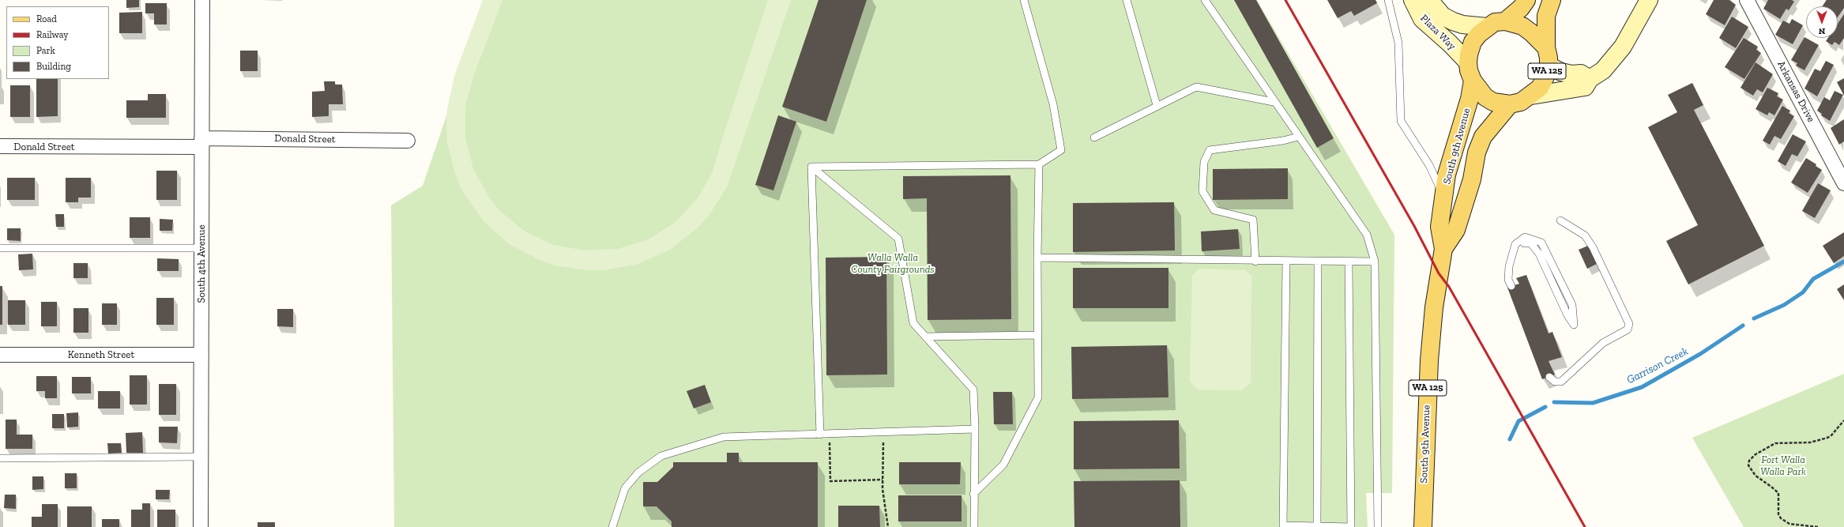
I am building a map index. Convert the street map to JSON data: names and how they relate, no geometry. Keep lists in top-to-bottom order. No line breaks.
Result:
{"streets":{"main road":["Plaza Way","WA 125","South 9th Avenue"],"street":["Arkansas Drive","Donald Street","South 4th Avenue","Kenneth Street"]},"crossings":[["Plaza Way","WA 125"],["Plaza Way","South 9th Avenue"],["WA 125","South 9th Avenue"],["Donald Street","South 4th Avenue"],["South 4th Avenue","Kenneth Street"]],"water":["Garrison Creek"],"parks":["Walla Walla County Fairgrounds","Fort Walla Walla Park"],"legend":["Road","Railway","Park","Building"],"north":"bottom"}
